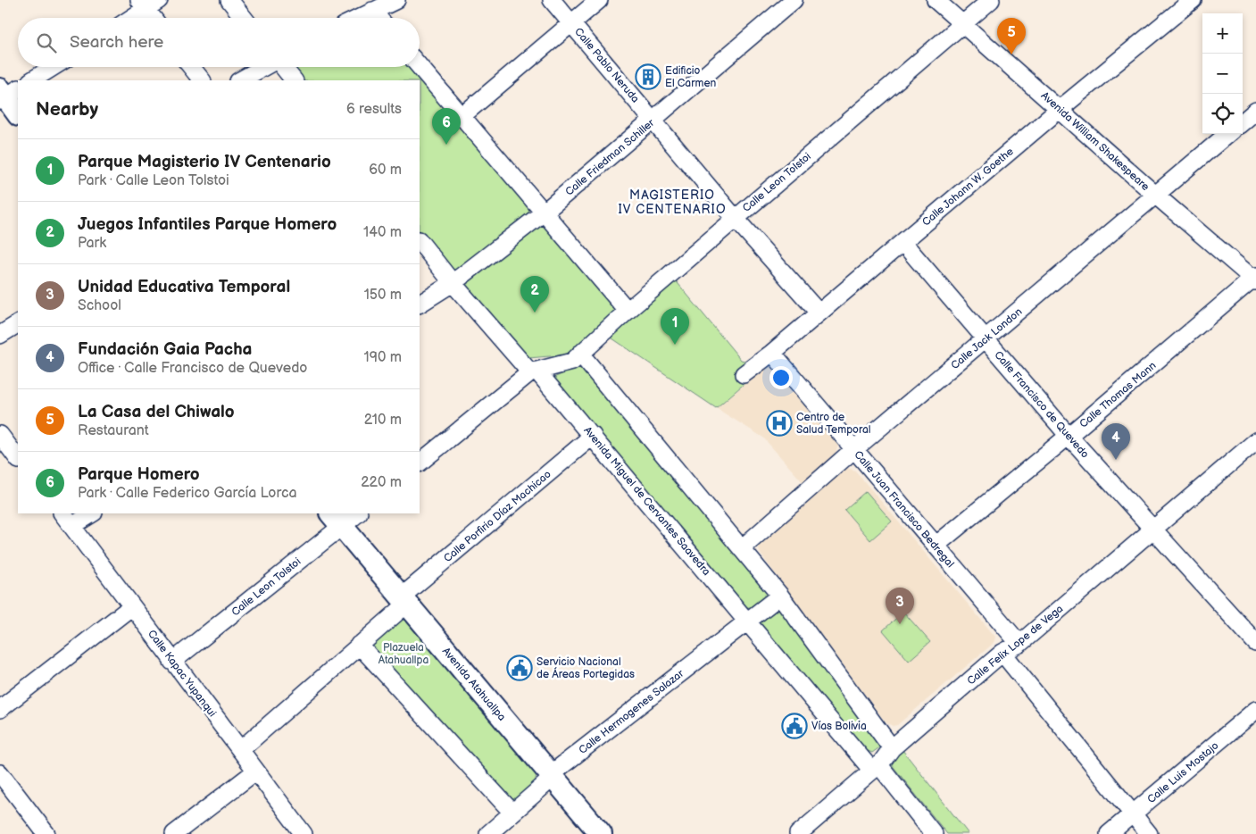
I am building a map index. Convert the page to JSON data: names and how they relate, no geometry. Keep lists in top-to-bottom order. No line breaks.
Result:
{"streets":{"main road":["Avenida Atahuallpa"],"street":["Calle Pablo Neruda","Avenida William Shakespeare","Calle Friedman Schiller","Calle Leon Tolstoi","Calle Johann W. Goethe","Calle Jack London","Calle Thomas Mann","Calle Francisco de Quevedo","Avenida Miguel de Cervantes Saavedra","Calle Juan Francisco Bedregal","Calle Porfirio Díaz Machicao","Calle Felix Lope de Vega","Calle Kapac Yupanqui","Calle Hermogenes Salazar","Calle Luis Mostajo"]},"crossings":[["Calle Pablo Neruda","Calle Friedman Schiller"],["Calle Pablo Neruda","Calle Leon Tolstoi"],["Calle Pablo Neruda","Calle Johann W. Goethe"],["Avenida William Shakespeare","Calle Leon Tolstoi"],["Avenida William Shakespeare","Calle Johann W. Goethe"],["Avenida William Shakespeare","Calle Jack London"],["Avenida William Shakespeare","Calle Thomas Mann"],["Calle Friedman Schiller","Avenida Miguel de Cervantes Saavedra"],["Calle Leon Tolstoi","Avenida Miguel de Cervantes Saavedra"],["Calle Leon Tolstoi","Calle Kapac Yupanqui"],["Calle Leon Tolstoi","Avenida Atahuallpa"],["Calle Johann W. Goethe","Calle Francisco de Quevedo"],["Calle Johann W. Goethe","Calle Juan Francisco Bedregal"],["Calle Jack London","Calle Francisco de Quevedo"],["Calle Jack London","Calle Juan Francisco Bedregal"],["Calle Thomas Mann","Calle Francisco de Quevedo"],["Calle Thomas Mann","Calle Juan Francisco Bedregal"],["Calle Francisco de Quevedo","Calle Felix Lope de Vega"],["Avenida Miguel de Cervantes Saavedra","Calle Porfirio Díaz Machicao"],["Avenida Miguel de Cervantes Saavedra","Calle Felix Lope de Vega"],["Avenida Miguel de Cervantes Saavedra","Calle Hermogenes Salazar"],["Calle Juan Francisco Bedregal","Calle Felix Lope de Vega"],["Calle Porfirio Díaz Machicao","Calle Kapac Yupanqui"],["Calle Porfirio Díaz Machicao","Avenida Atahuallpa"],["Avenida Atahuallpa","Calle Hermogenes Salazar"]],"districts":["MAGISTERIO IV CENTENARIO"],"parks":["Plazuela Atahuallpa"],"places":{"building":["Edificio El Carmen"],"hospital":["Centro de Salud Temporal"],"public building":["Servicio Nacional de Áreas Portegidas","Vías Bolivia"]},"page":{"map_buttons":["+","−"],"pins":["5","6","2","1","4","3"],"search":"Search here","heading":["Nearby","6 results"],"list":[{"mark":"1","name":"Parque Magisterio IV Centenario","note":"Park · Calle Leon Tolstoi","value":"60 m"},{"mark":"2","name":"Juegos Infantiles Parque Homero","note":"Park","value":"140 m"},{"mark":"3","name":"Unidad Educativa Temporal","note":"School","value":"150 m"},{"mark":"4","name":"Fundación Gaia Pacha","note":"Office · Calle Francisco de Quevedo","value":"190 m"},{"mark":"5","name":"La Casa del Chiwalo","note":"Restaurant","value":"210 m"},{"mark":"6","name":"Parque Homero","note":"Park · Calle Federico García Lorca","value":"220 m"}]}}
